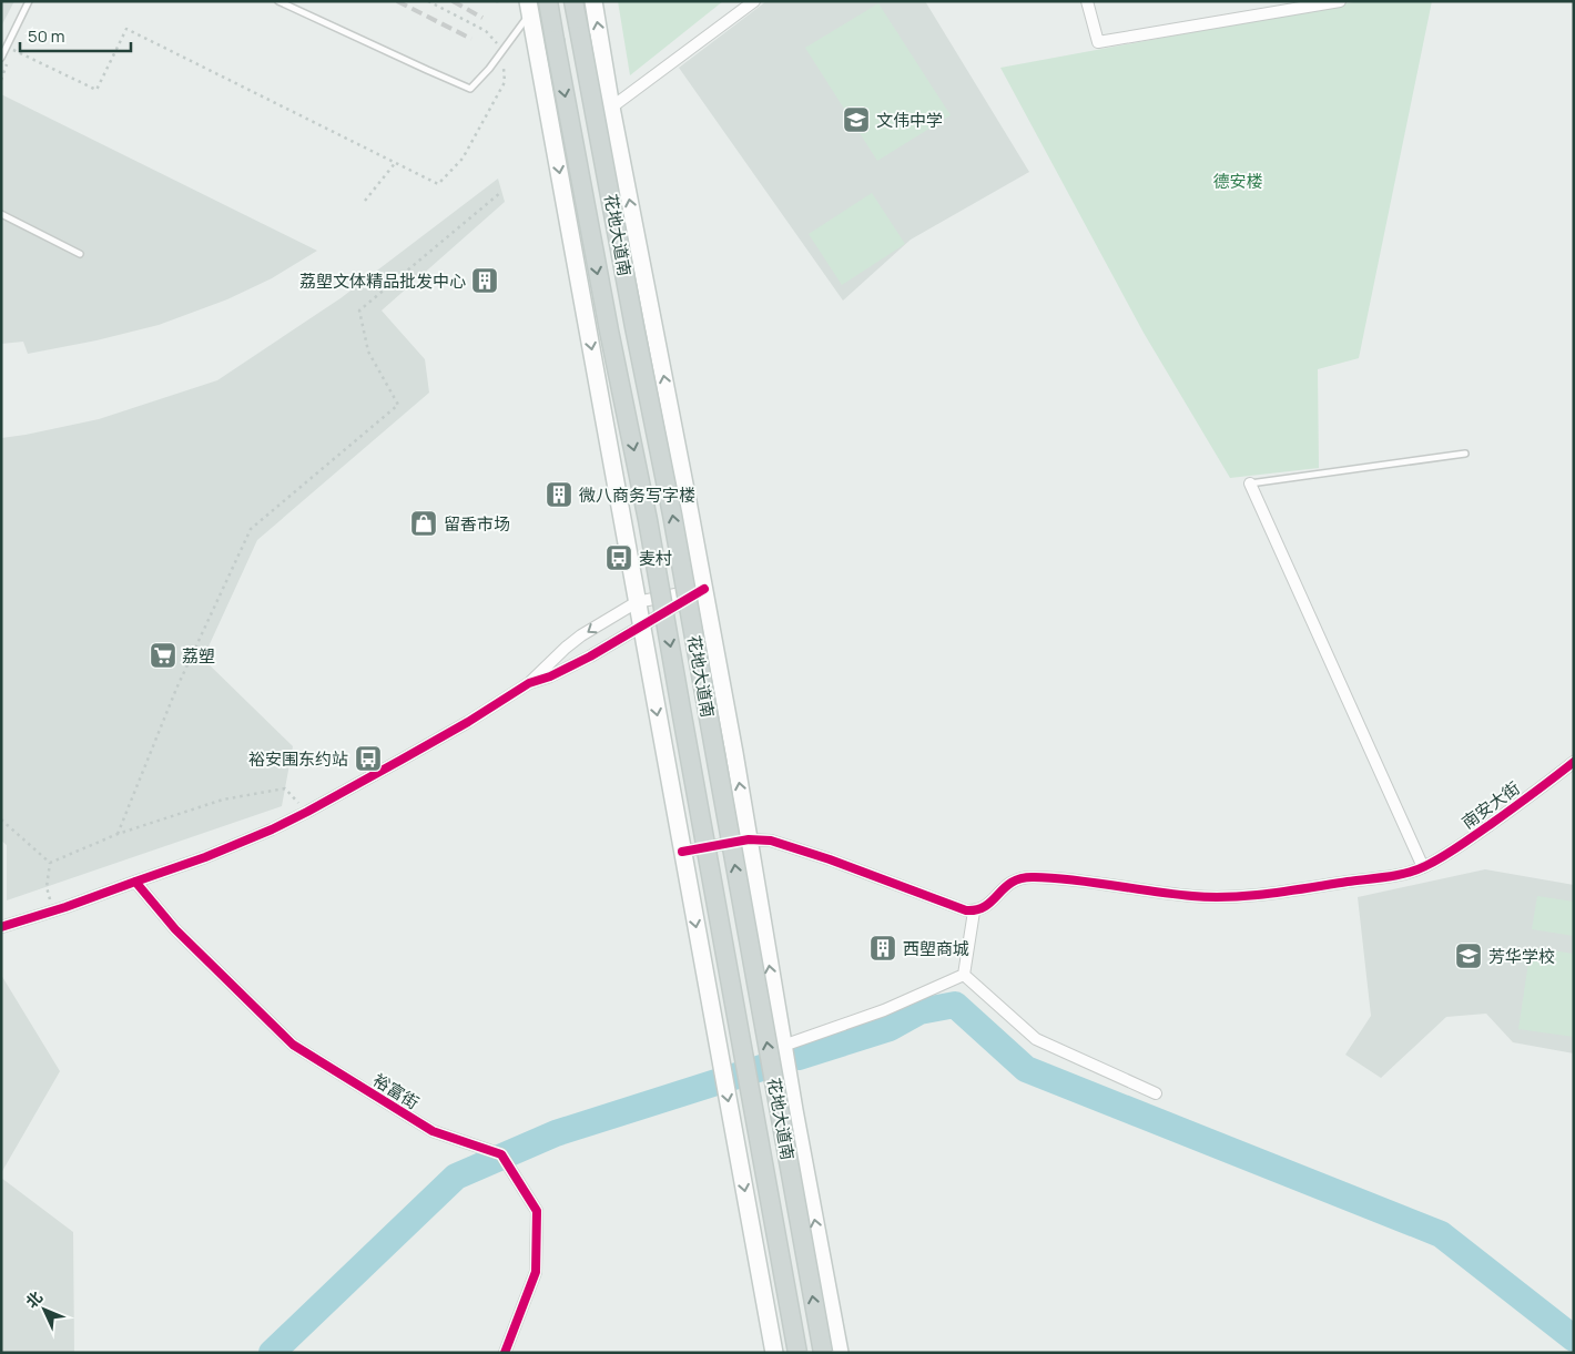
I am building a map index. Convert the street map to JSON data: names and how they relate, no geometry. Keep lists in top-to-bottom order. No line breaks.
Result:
{"streets":{"main road":["花地大道南"],"street":["南安大街","裕富街"]},"parks":["德安楼"],"places":{"school or university":["文伟中学","芳华学校"],"building":["荔塱文体精品批发中心","微八商务写字楼","西塱商城"],"shop":["留香市场"],"bus stop":["麦村","裕安围东约站"],"supermarket":["荔塑"]},"scale_bar":"50 m","north":"top left"}
